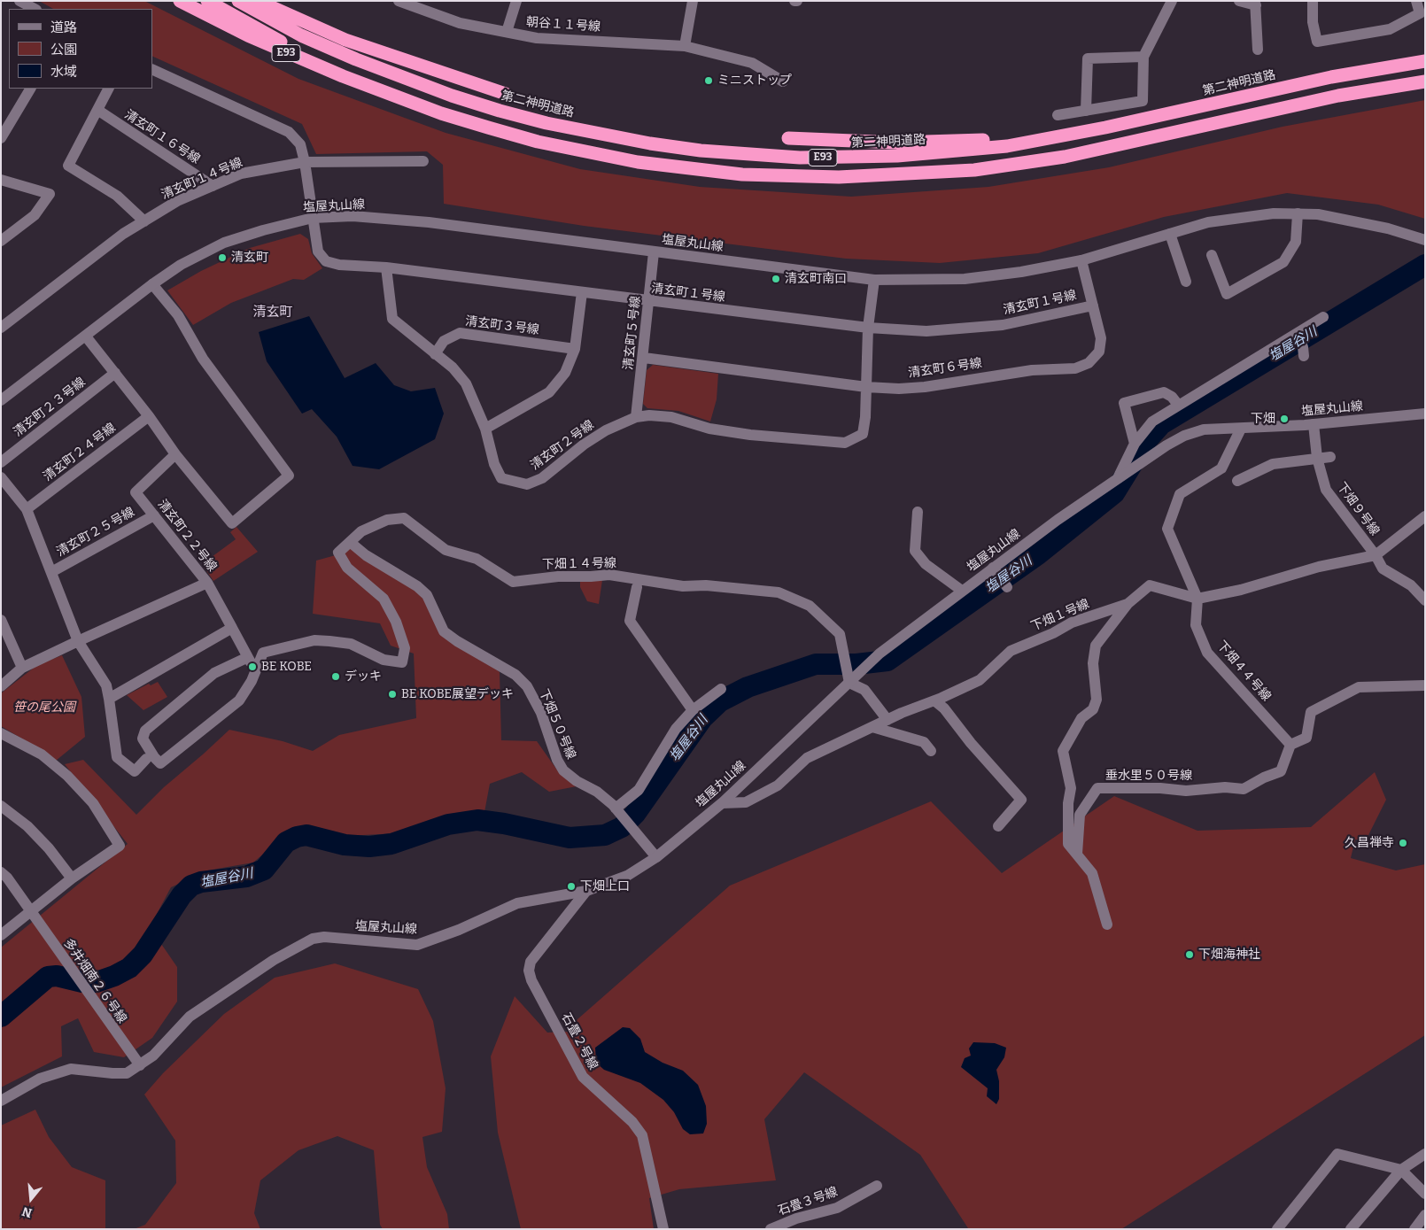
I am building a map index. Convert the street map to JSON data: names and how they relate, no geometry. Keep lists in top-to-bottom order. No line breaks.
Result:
{"streets":{"highway":["E93","第二神明道路"],"street":["朝谷１１号線","清玄町１６号線","清玄町１４号線","塩屋丸山線","清玄町１号線","清玄町３号線","清玄町５号線","清玄町６号線","清玄町２３号線","清玄町２号線","清玄町２４号線","下畑９号線","清玄町２５号線","清玄町２２号線","下畑１４号線","下畑１号線","下畑４４号線","下畑５０号線","垂水里５０号線","多井畑南２６号線","石畳２号線","石畳３号線"]},"crossings":[["清玄町１６号線","清玄町１４号線"],["清玄町１４号線","清玄町１号線"],["塩屋丸山線","清玄町１号線"],["塩屋丸山線","清玄町５号線"],["塩屋丸山線","清玄町６号線"],["塩屋丸山線","清玄町２号線"],["塩屋丸山線","下畑９号線"],["塩屋丸山線","下畑１４号線"],["塩屋丸山線","下畑１号線"],["塩屋丸山線","下畑４４号線"],["塩屋丸山線","下畑５０号線"],["塩屋丸山線","多井畑南２６号線"],["塩屋丸山線","石畳２号線"],["清玄町１号線","清玄町５号線"],["清玄町１号線","清玄町６号線"],["清玄町１号線","清玄町２号線"],["清玄町３号線","清玄町２号線"],["清玄町５号線","清玄町６号線"],["清玄町５号線","清玄町２号線"],["清玄町６号線","清玄町２号線"],["下畑９号線","下畑１号線"],["清玄町２５号線","清玄町２２号線"],["下畑１４号線","下畑５０号線"],["下畑１号線","下畑４４号線"],["下畑４４号線","垂水里５０号線"]],"districts":["清玄町"],"water":["塩屋谷川"],"parks":["笹の尾公園"],"places":["ミニストップ","清玄町","清玄町南口","下畑","BE KOBE","デッキ","BE KOBE展望デッキ","久昌禅寺","下畑上口","下畑海神社"],"legend":["道路","公園","水域"],"north":"bottom"}
